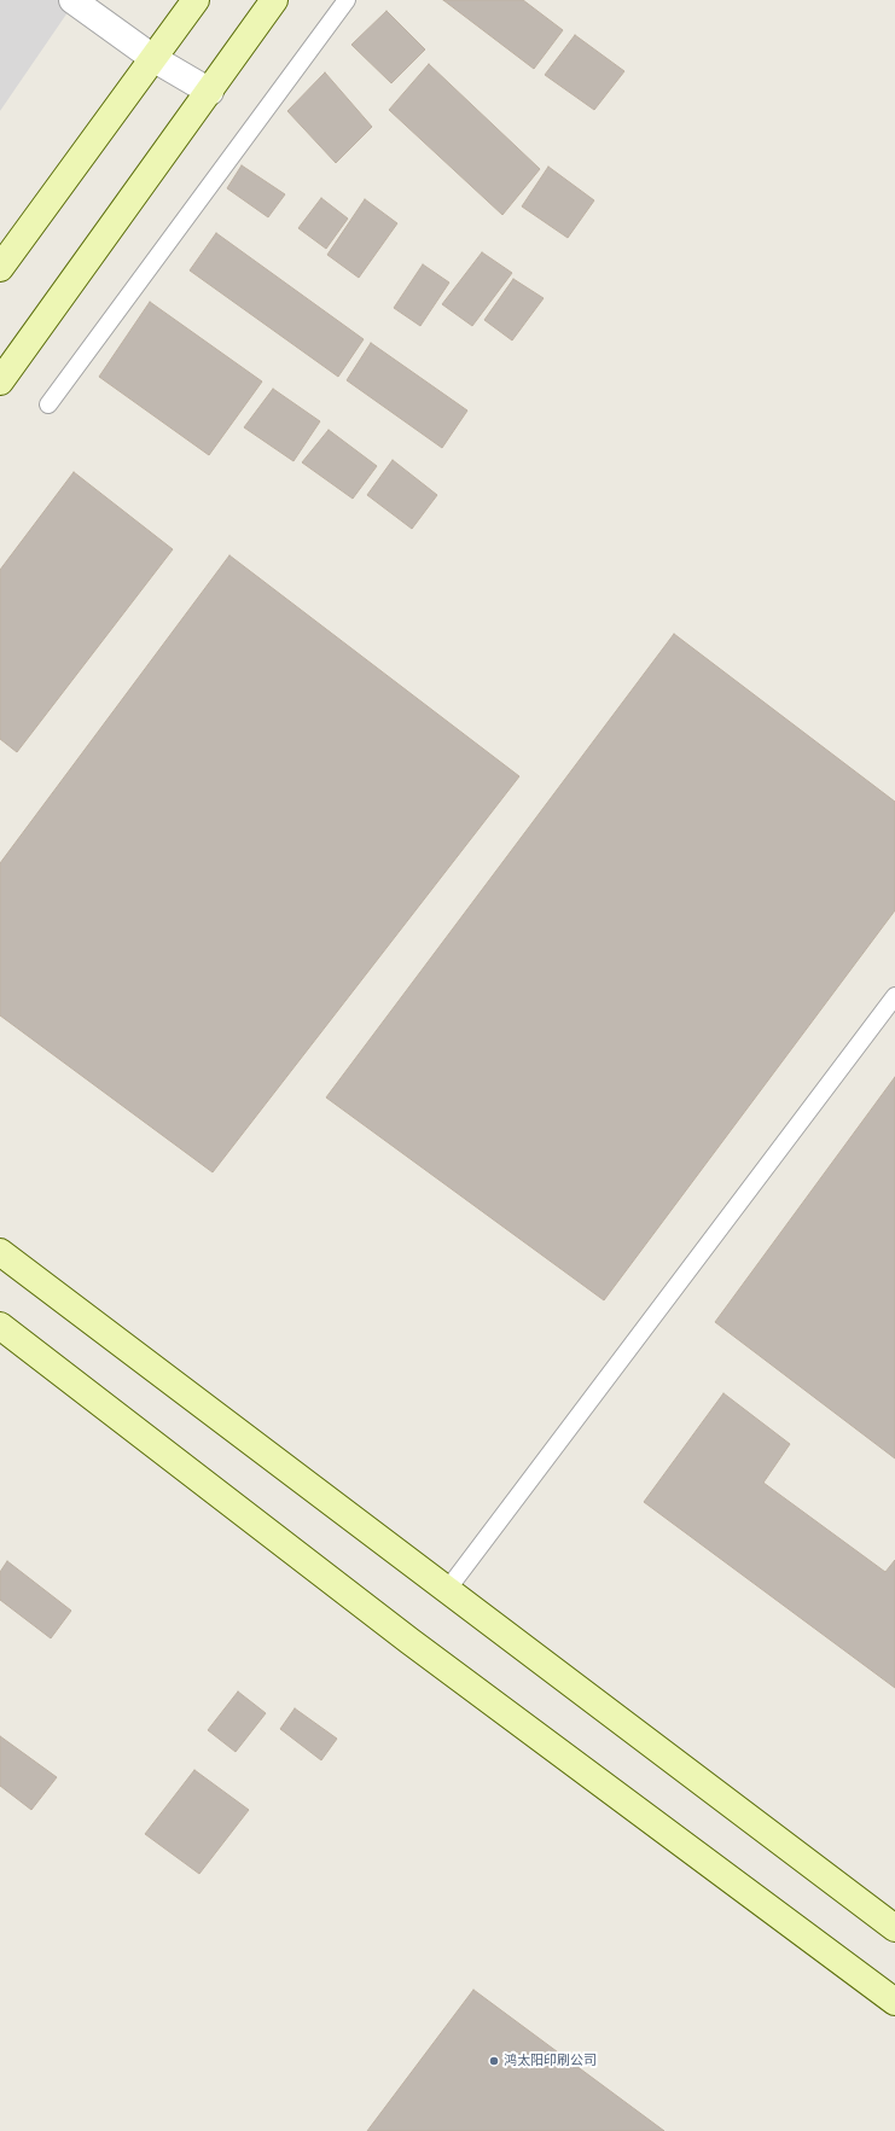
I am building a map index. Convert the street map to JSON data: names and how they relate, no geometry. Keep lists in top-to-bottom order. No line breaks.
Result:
{"places":["鸿太阳印刷公司"]}
